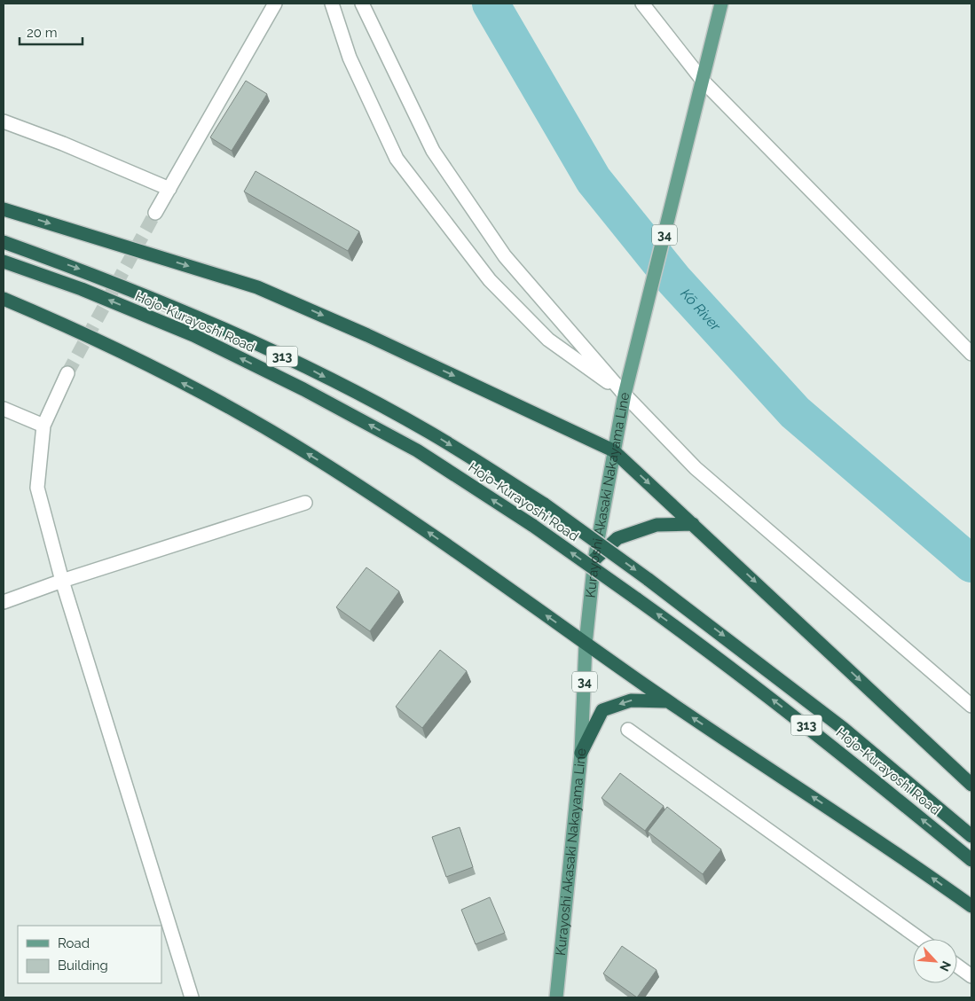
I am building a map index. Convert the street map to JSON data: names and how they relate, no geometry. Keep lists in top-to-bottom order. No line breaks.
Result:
{"streets":{"highway":["Hojo-Kurayoshi Road","313"],"main road":["34","Kurayoshi Akasaki Nakayama Line"]},"water":["Kō River"],"legend":["Road","Building"],"scale_bar":"20 m","north":"bottom right"}
